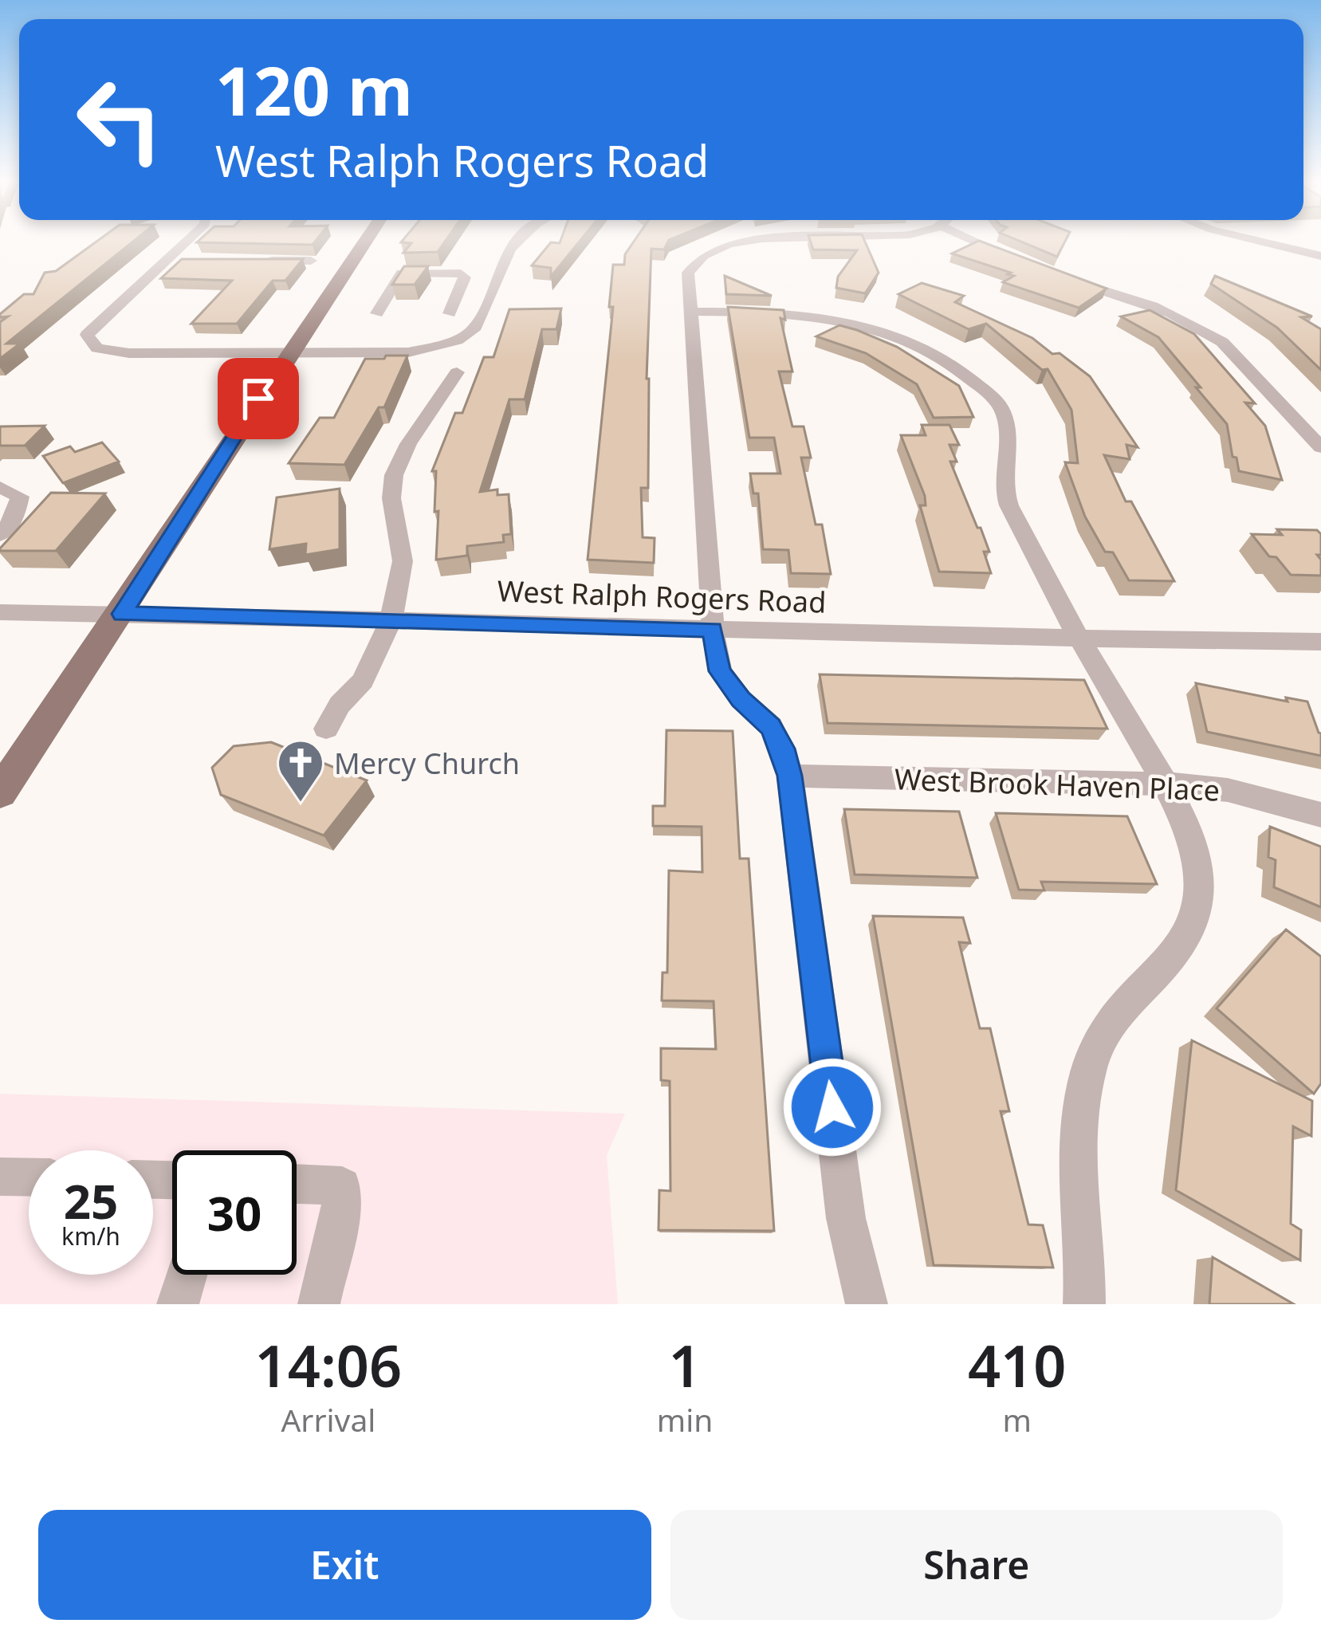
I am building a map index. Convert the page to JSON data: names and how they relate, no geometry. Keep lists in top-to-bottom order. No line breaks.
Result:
{"streets":{"street":["West Ralph Rogers Road","West Brook Haven Place"]},"places":{"church":["Mercy Church"]},"page":{"turn":["120 m","West Ralph Rogers Road"],"speed":"25 km/h","limit":"30","eta":["14:06","Arrival","1","min","410","m"],"buttons":["Exit","Share"]}}
